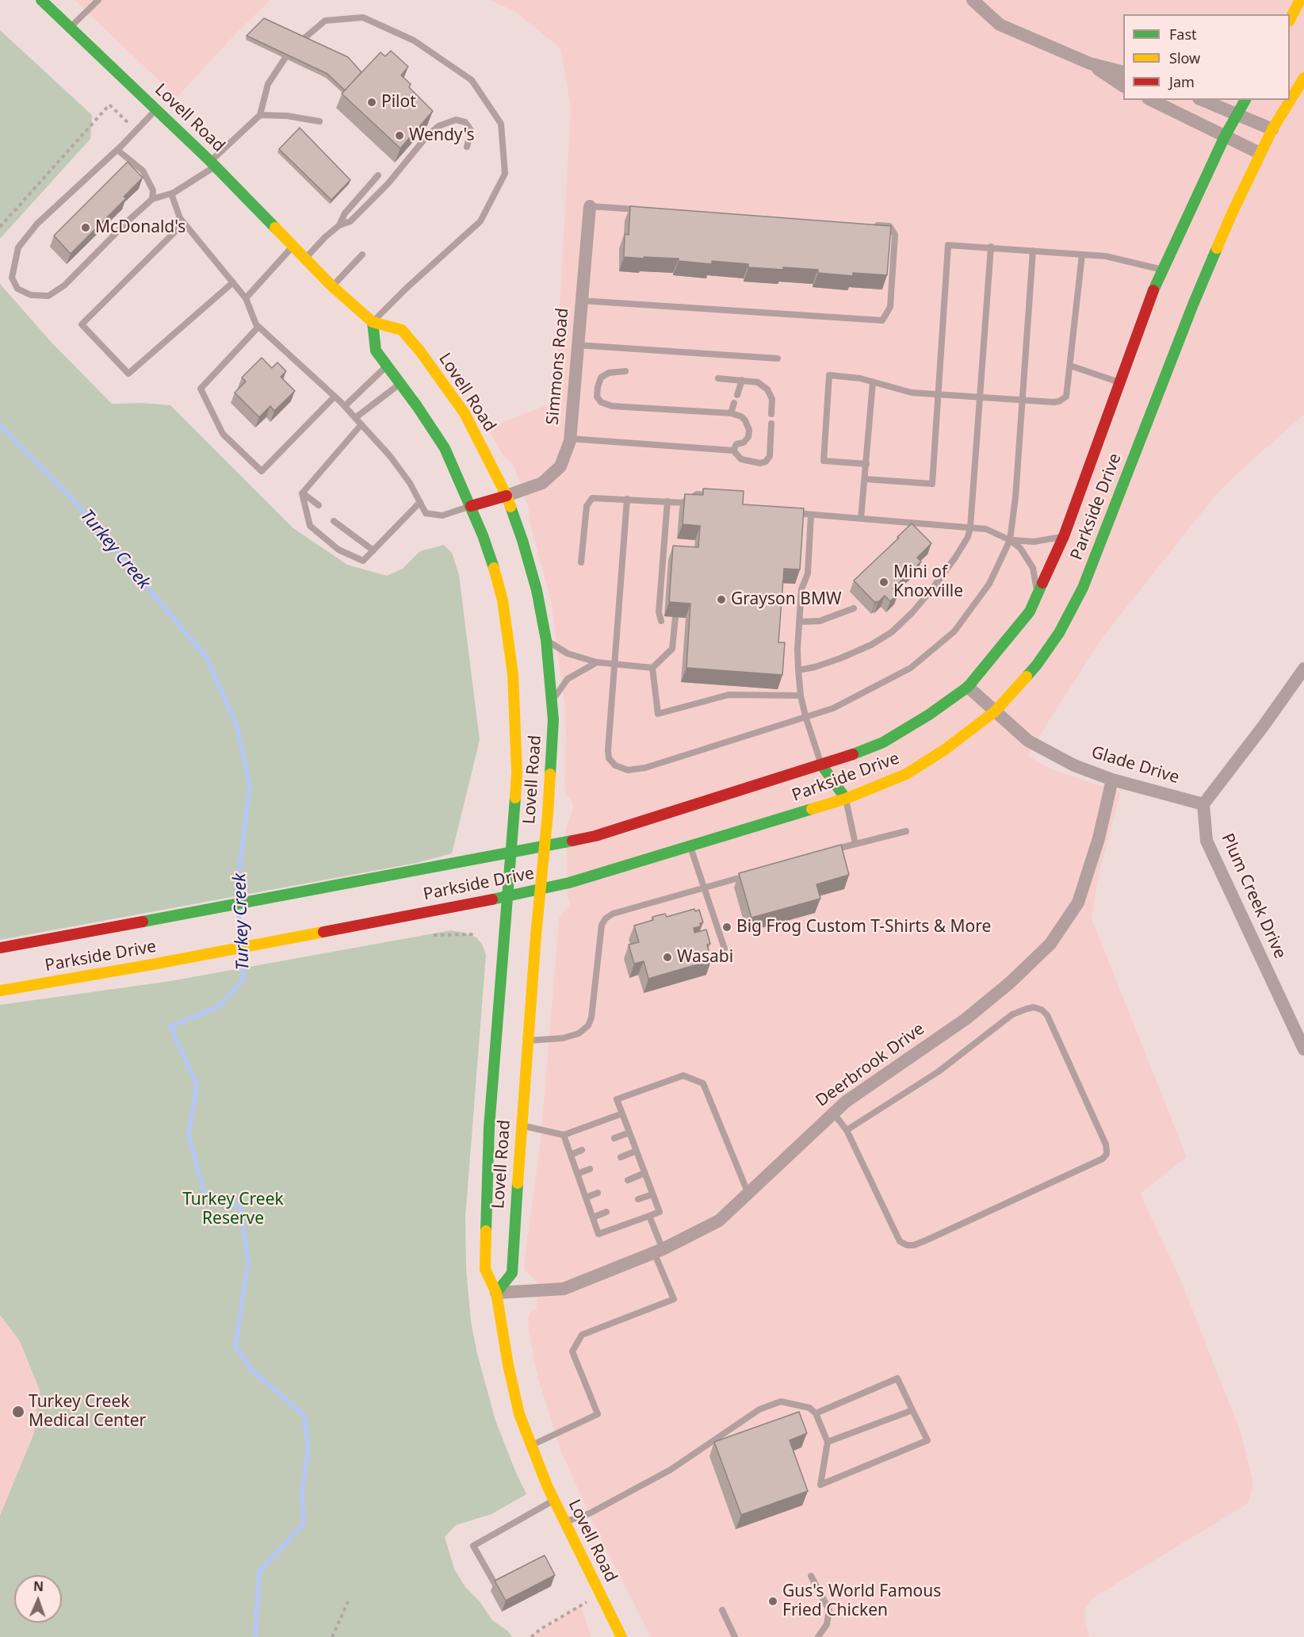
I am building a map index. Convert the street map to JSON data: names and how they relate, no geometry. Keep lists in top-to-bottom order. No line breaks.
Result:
{"streets":{"street":["Lovell Road","Simmons Road","Parkside Drive","Glade Drive","Plum Creek Drive","Deerbrook Drive"]},"crossings":[["Lovell Road","Simmons Road"],["Lovell Road","Parkside Drive"],["Lovell Road","Deerbrook Drive"],["Parkside Drive","Glade Drive"],["Glade Drive","Plum Creek Drive"],["Glade Drive","Deerbrook Drive"]],"water":["Turkey Creek"],"parks":["Turkey Creek Reserve"],"places":["Pilot","Wendy's","McDonald's","Mini of Knoxville","Grayson BMW","Big Frog Custom T-Shirts & More","Wasabi","Turkey Creek Medical Center","Gus's World Famous Fried Chicken"],"legend":["Fast","Slow","Jam"],"north":"top"}
